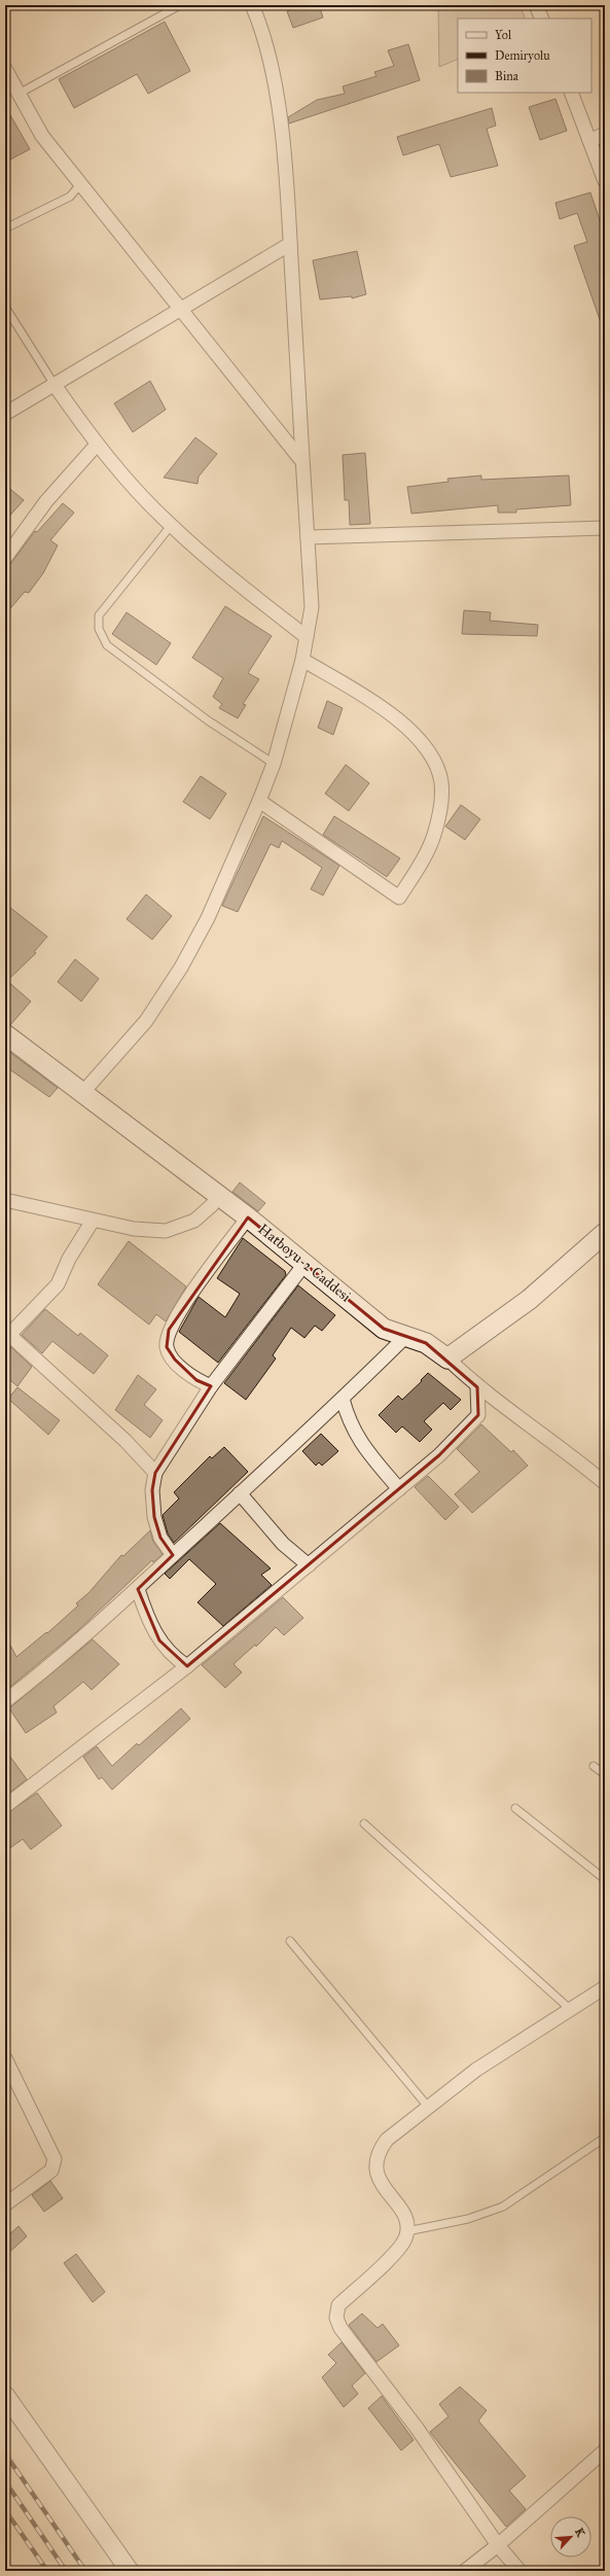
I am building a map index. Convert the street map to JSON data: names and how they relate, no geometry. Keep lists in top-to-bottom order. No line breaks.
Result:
{"streets":{"main road":["Hatboyu-2 Caddesi"]},"legend":["Yol","Demiryolu","Bina"],"north":"top right"}
